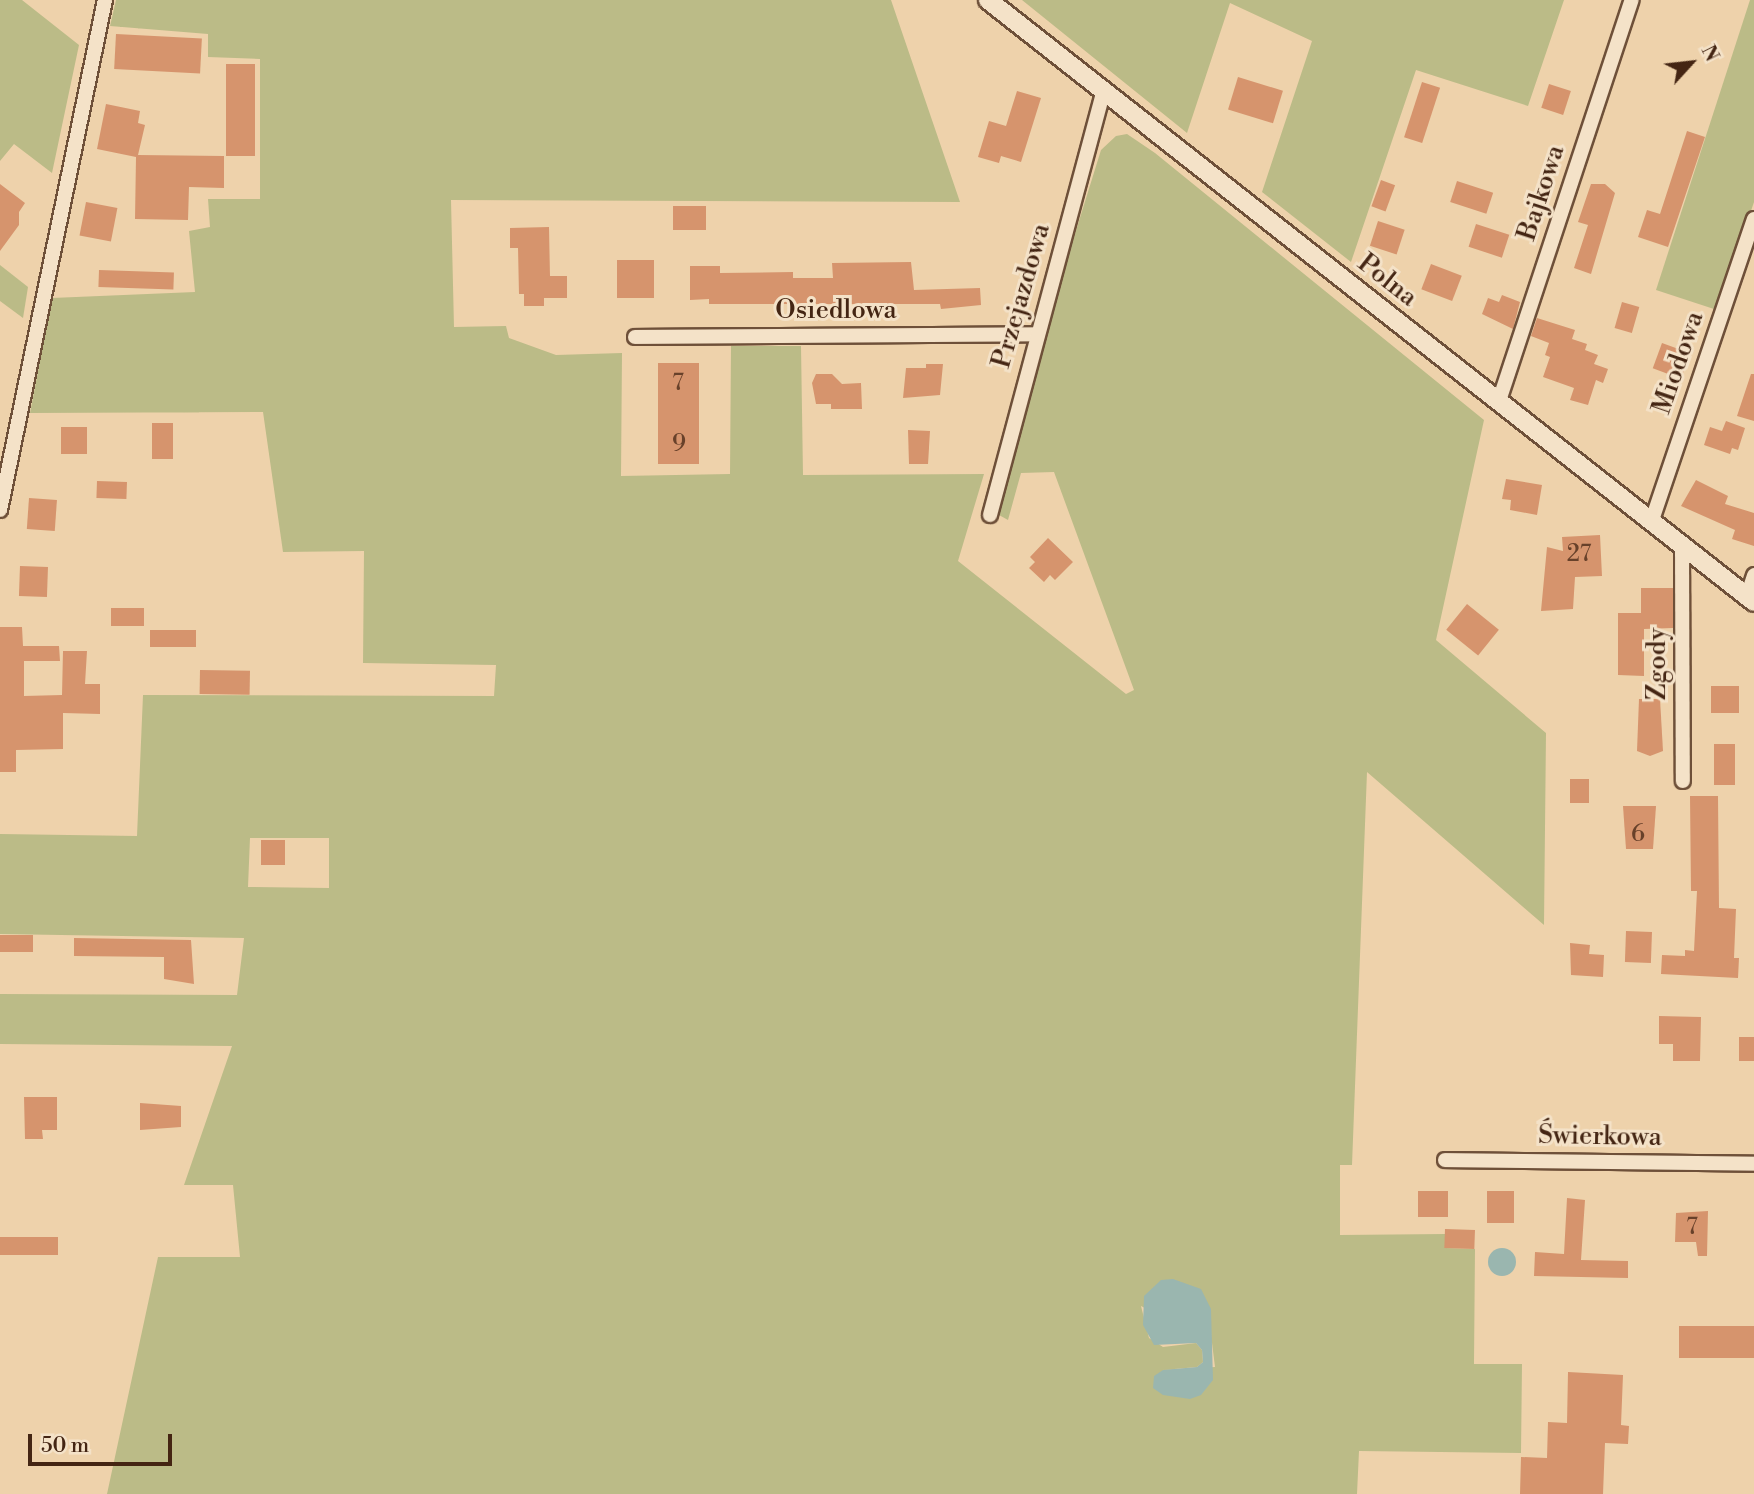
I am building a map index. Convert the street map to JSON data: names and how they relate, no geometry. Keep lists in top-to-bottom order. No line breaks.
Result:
{"streets":{"street":["Bajkowa","Polna","Przejazdowa","Osiedlowa","Miodowa","Zgody","Świerkowa"]},"crossings":[["Bajkowa","Polna"],["Polna","Przejazdowa"],["Polna","Miodowa"],["Polna","Zgody"],["Przejazdowa","Osiedlowa"]],"house_numbers":["7","9","27","6","7"],"scale_bar":"50 m","north":"top right"}
